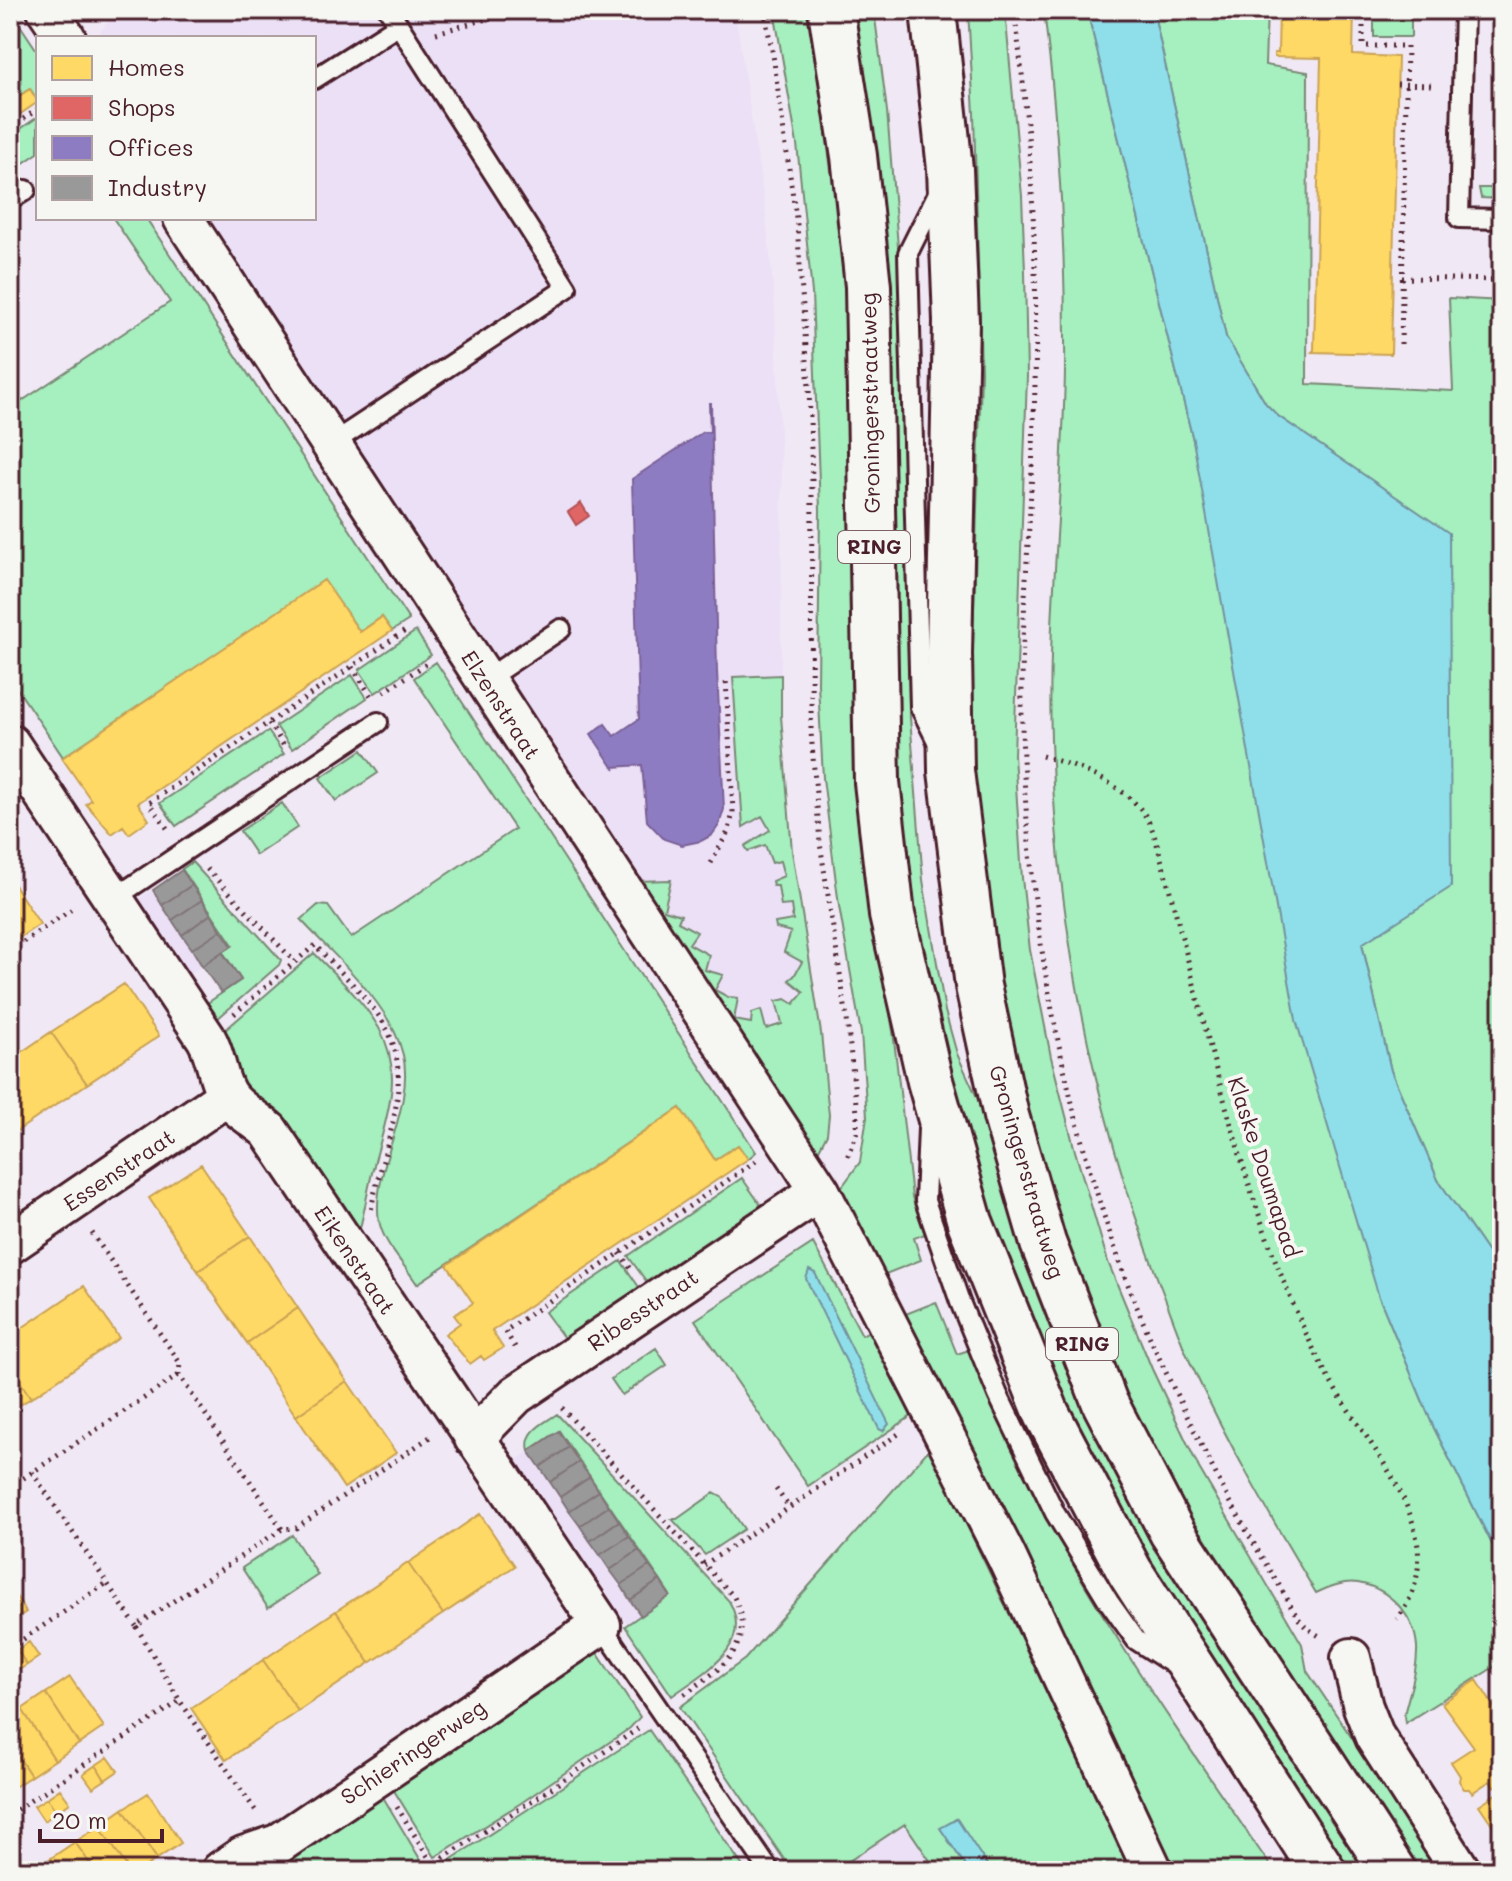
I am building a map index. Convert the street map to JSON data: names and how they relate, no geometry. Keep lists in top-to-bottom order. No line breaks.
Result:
{"streets":{"main road":["Groningerstraatweg","RING"],"street":["Elzenstraat","Essenstraat","Eikenstraat","Ribesstraat","Schieringerweg"],"path":["Klaske Doumapad"]},"crossings":[["Elzenstraat","Ribesstraat"],["Essenstraat","Eikenstraat"],["Eikenstraat","Ribesstraat"],["Eikenstraat","Schieringerweg"]],"legend":["Homes","Shops","Offices","Industry"],"scale_bar":"20 m"}
